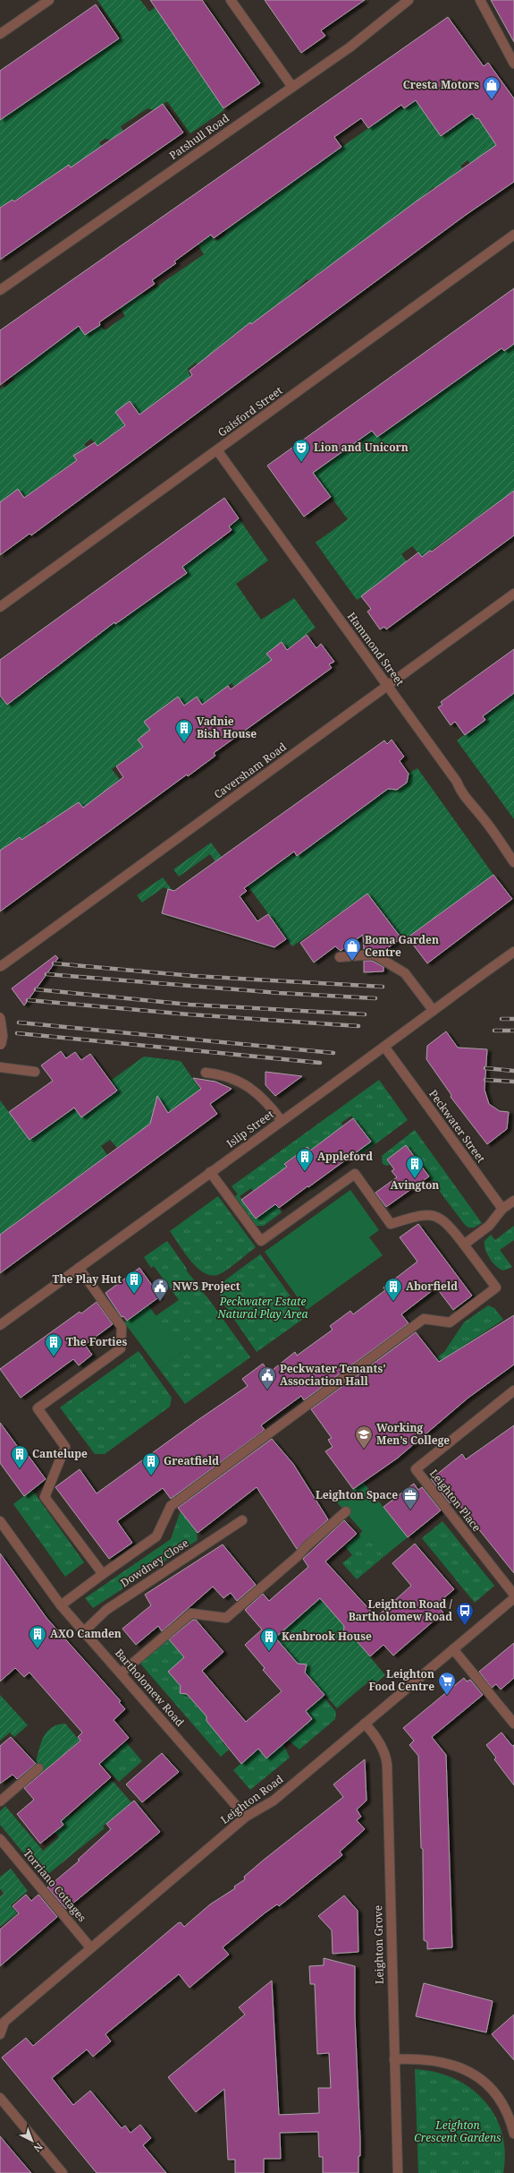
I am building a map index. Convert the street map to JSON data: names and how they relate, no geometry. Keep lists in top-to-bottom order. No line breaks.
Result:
{"streets":{"street":["Patshull Road","Gaisford Street","Hammond Street","Caversham Road","Peckwater Street","Islip Street","Leighton Place","Dowdney Close","Bartholomew Road","Leighton Road","Torriano Cottages","Leighton Grove"]},"crossings":[["Gaisford Street","Hammond Street"],["Hammond Street","Caversham Road"],["Peckwater Street","Islip Street"],["Dowdney Close","Bartholomew Road"],["Bartholomew Road","Leighton Road"],["Leighton Road","Torriano Cottages"],["Leighton Road","Leighton Grove"]],"parks":["Peckwater Estate Natural Play Area","Leighton Crescent Gardens"],"places":{"shop":["Cresta Motors","Boma Garden Centre"],"theatre":["Lion and Unicorn"],"building":["Vadnie Bish House","Appleford","Avington","The Play Hut","Aborfield","The Forties","Cantelupe","Greatfield","AXO Camden","Kenbrook House"],"public building":["NW5 Project","Peckwater Tenants' Association Hall"],"school or university":["Working Men’s College"],"office":["Leighton Space"],"bus stop":["Leighton Road / Bartholomew Road"],"supermarket":["Leighton Food Centre"]},"north":"bottom right"}
